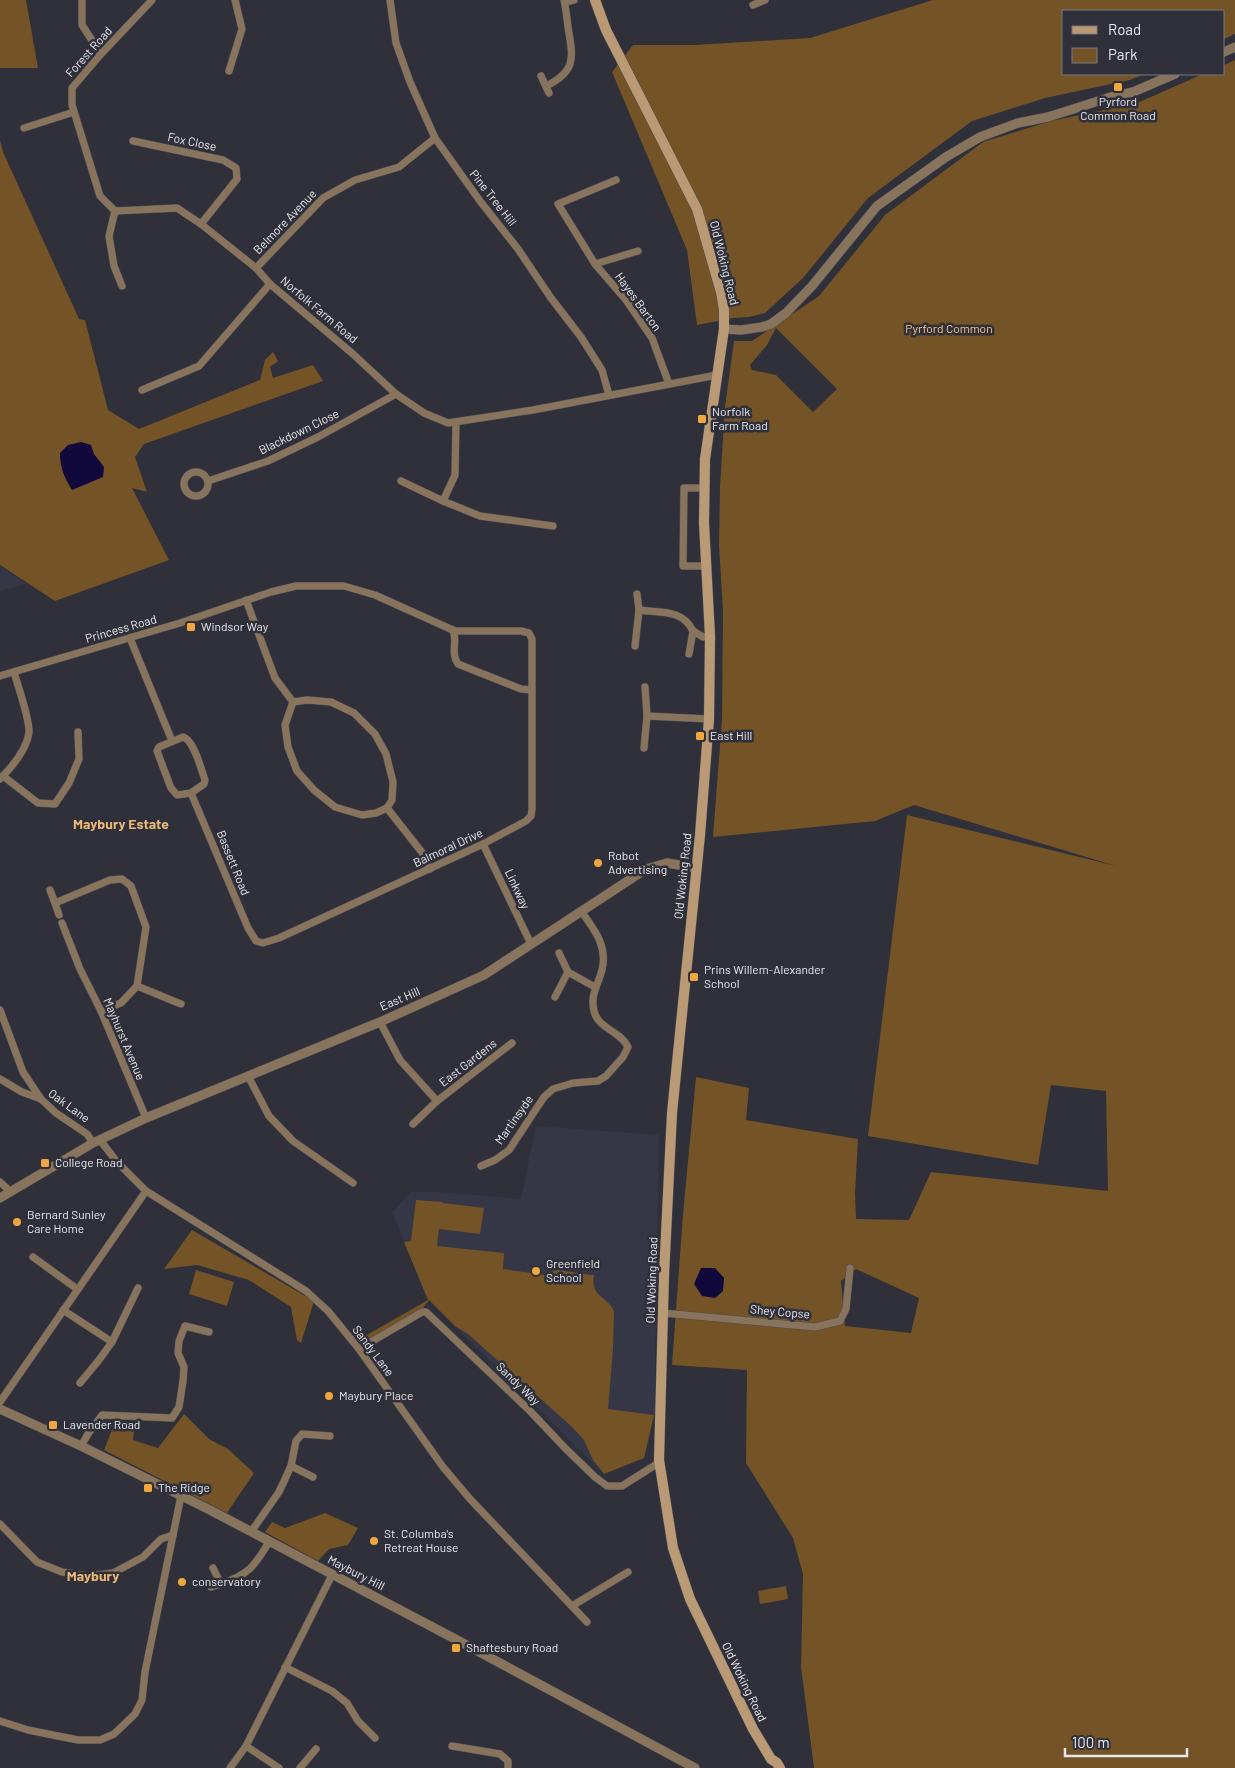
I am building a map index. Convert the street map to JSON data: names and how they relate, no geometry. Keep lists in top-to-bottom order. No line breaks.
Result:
{"streets":{"main road":["Old Woking Road"],"street":["Forest Road","Fox Close","Pine Tree Hill","Belmore Avenue","Hayes Barton","Norfolk Farm Road","Blackdown Close","Princess Road","Balmoral Drive","Bassett Road","Linkway","East Hill","Mayhurst Avenue","East Gardens","Oak Lane","Martinsyde","Shey Copse","Sandy Lane","Sandy Way","Maybury Hill"]},"crossings":[["Forest Road","Norfolk Farm Road"],["Fox Close","Norfolk Farm Road"],["Pine Tree Hill","Belmore Avenue"],["Pine Tree Hill","Norfolk Farm Road"],["Belmore Avenue","Norfolk Farm Road"],["Old Woking Road","Norfolk Farm Road"],["Old Woking Road","East Hill"],["Old Woking Road","Shey Copse"],["Old Woking Road","Sandy Way"],["Hayes Barton","Norfolk Farm Road"],["Norfolk Farm Road","Blackdown Close"],["Princess Road","Balmoral Drive"],["Balmoral Drive","Bassett Road"],["Balmoral Drive","Linkway"],["Linkway","East Hill"],["East Hill","Mayhurst Avenue"],["East Hill","East Gardens"],["East Hill","Oak Lane"],["East Hill","Martinsyde"],["East Hill","Sandy Lane"],["Oak Lane","Sandy Lane"],["Sandy Lane","Sandy Way"]],"districts":["Maybury Estate","Maybury"],"parks":["Pyrford Common"],"places":{"transit":["Pyrford Common Road","Norfolk Farm Road","Windsor Way","East Hill","Prins Willem-Alexander School","College Road","Lavender Road","The Ridge","Shaftesbury Road"],"other":["Robot Advertising","Bernard Sunley Care Home","Greenfield School","Maybury Place","St. Columba's Retreat House","conservatory"]},"legend":["Road","Park"],"scale_bar":"100 m"}
